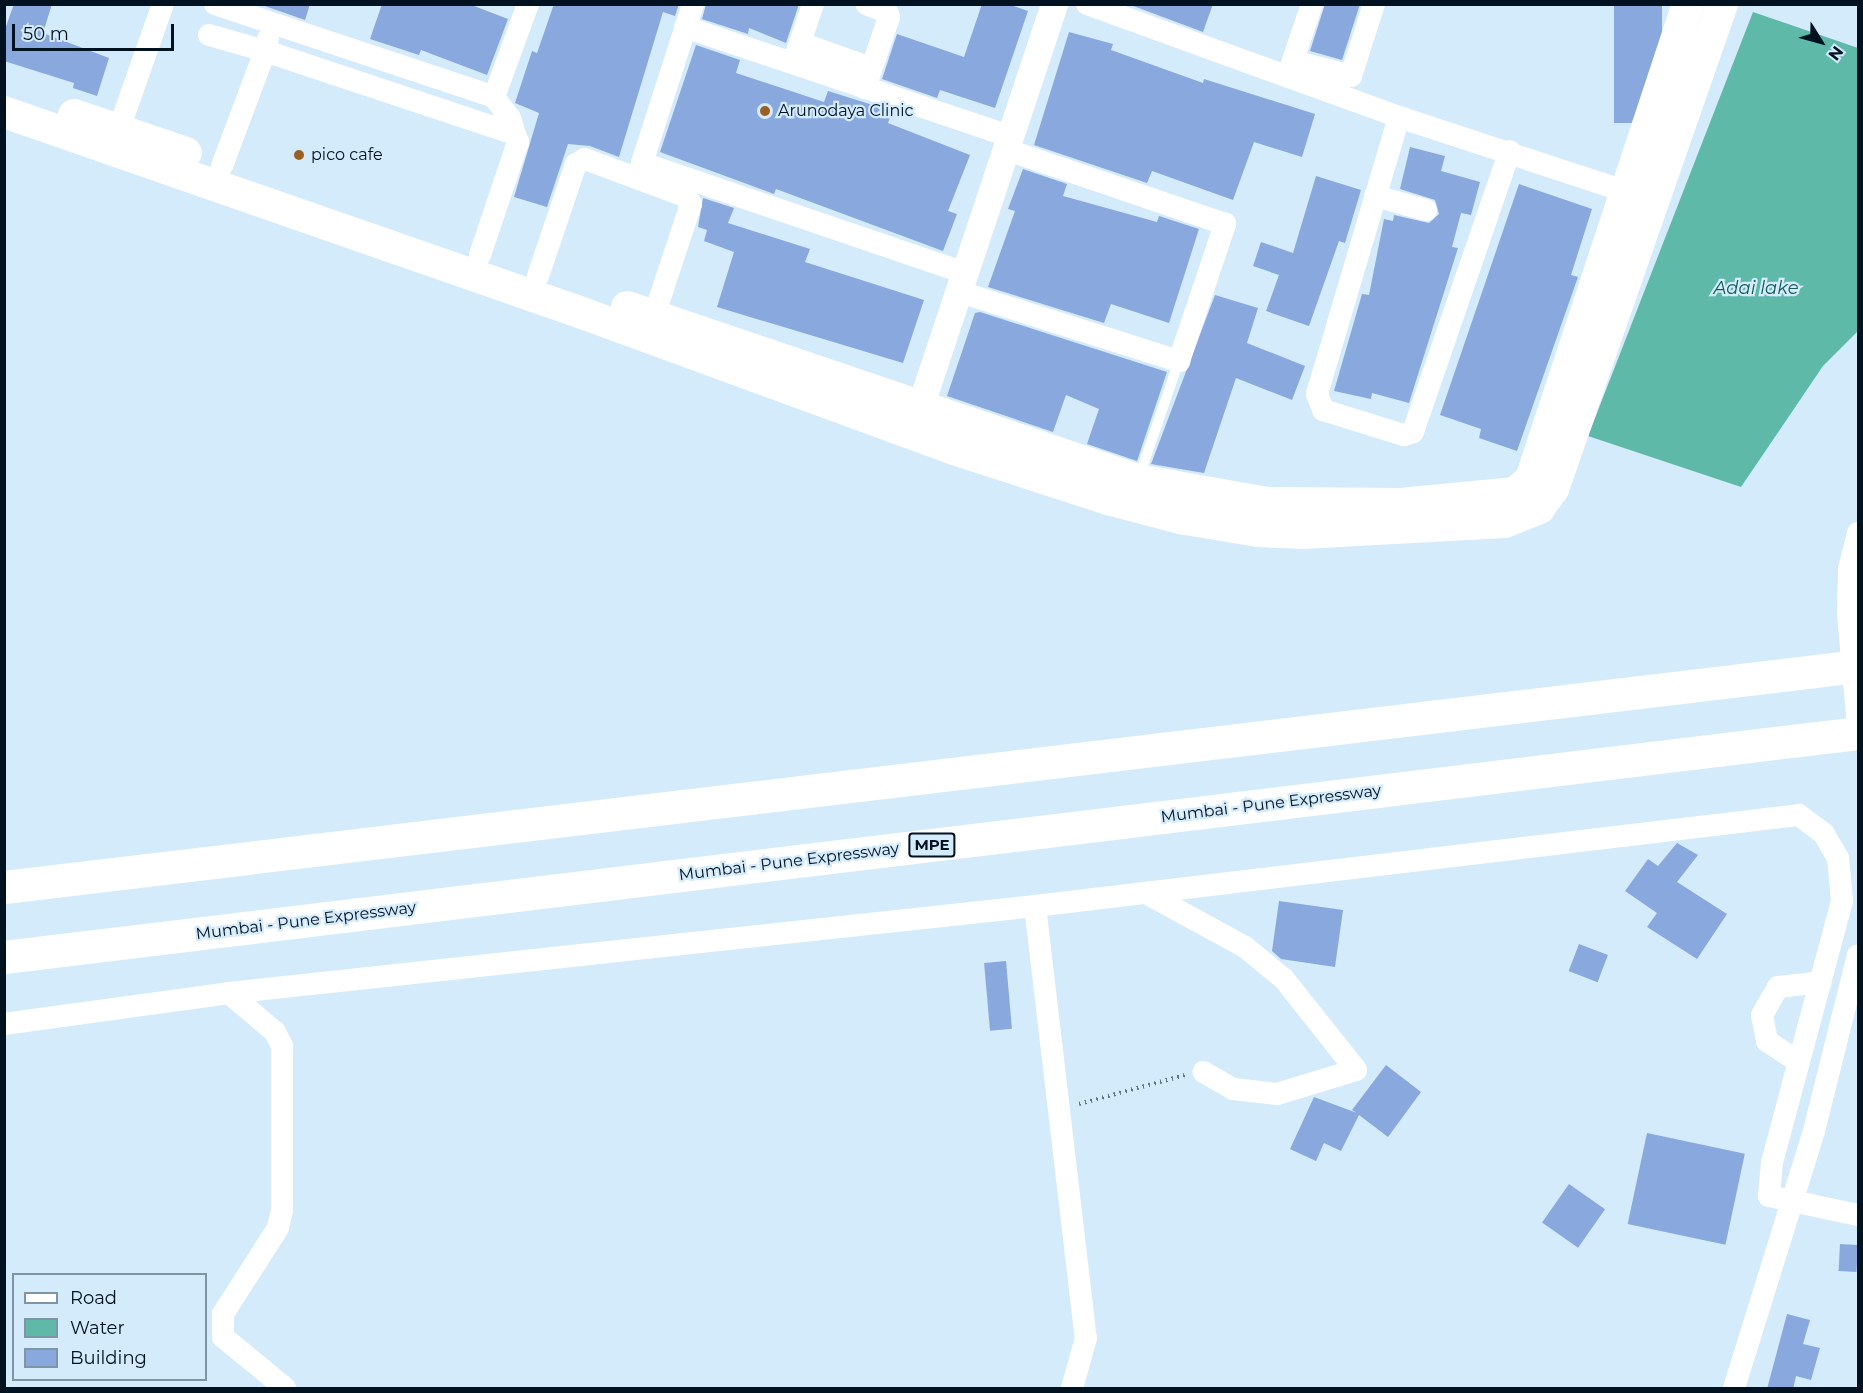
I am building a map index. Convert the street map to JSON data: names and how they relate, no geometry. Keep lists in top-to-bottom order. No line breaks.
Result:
{"streets":{"highway":["Mumbai - Pune Expressway","MPE"]},"water":["Adai lake"],"places":["Arunodaya Clinic","pico cafe"],"legend":["Road","Water","Building"],"scale_bar":"50 m","north":"bottom right"}
